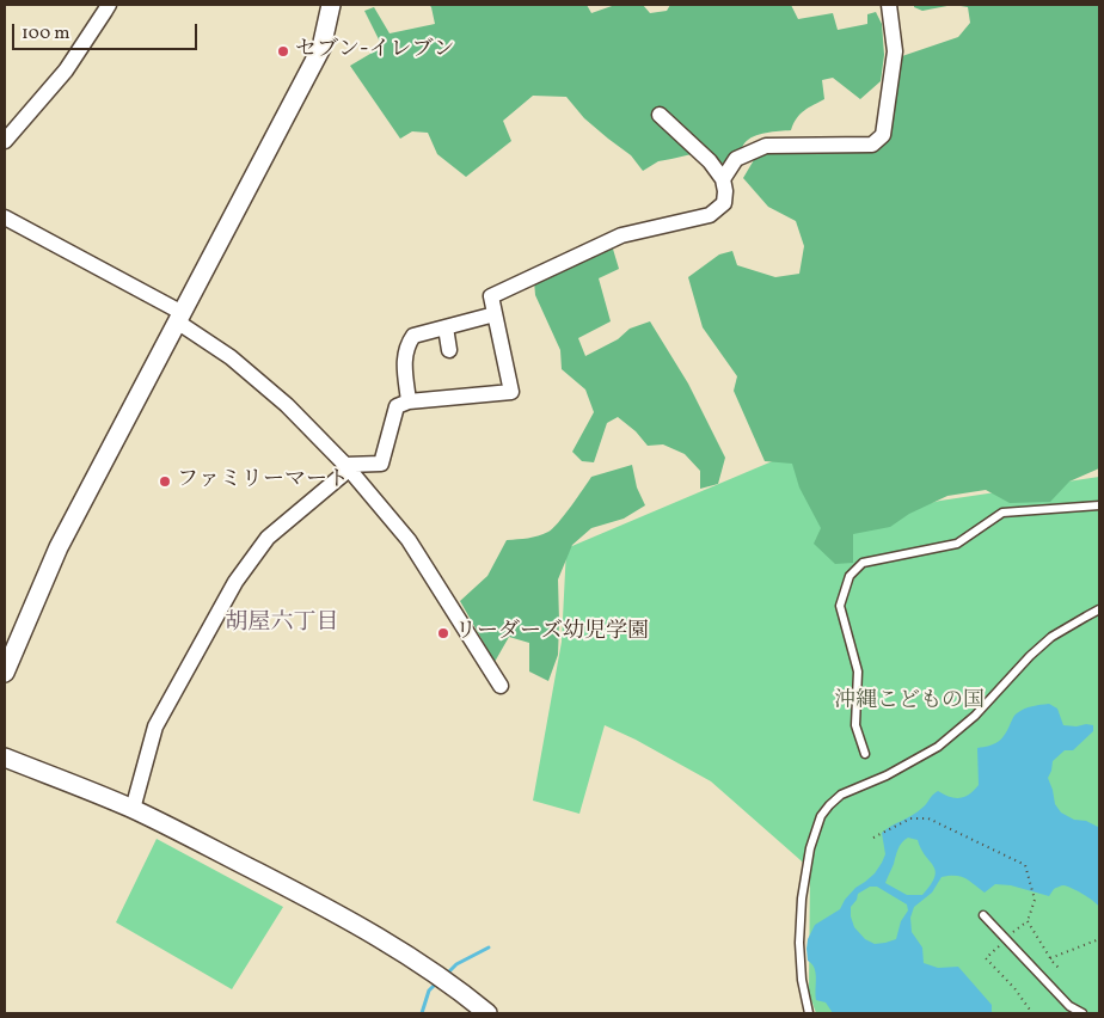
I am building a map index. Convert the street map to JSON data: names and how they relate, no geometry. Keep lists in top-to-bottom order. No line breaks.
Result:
{"districts":["胡屋六丁目"],"parks":["沖縄こどもの国"],"places":["セブン-イレブン","ファミリーマート","リーダーズ幼児学園"],"scale_bar":"100 m"}
